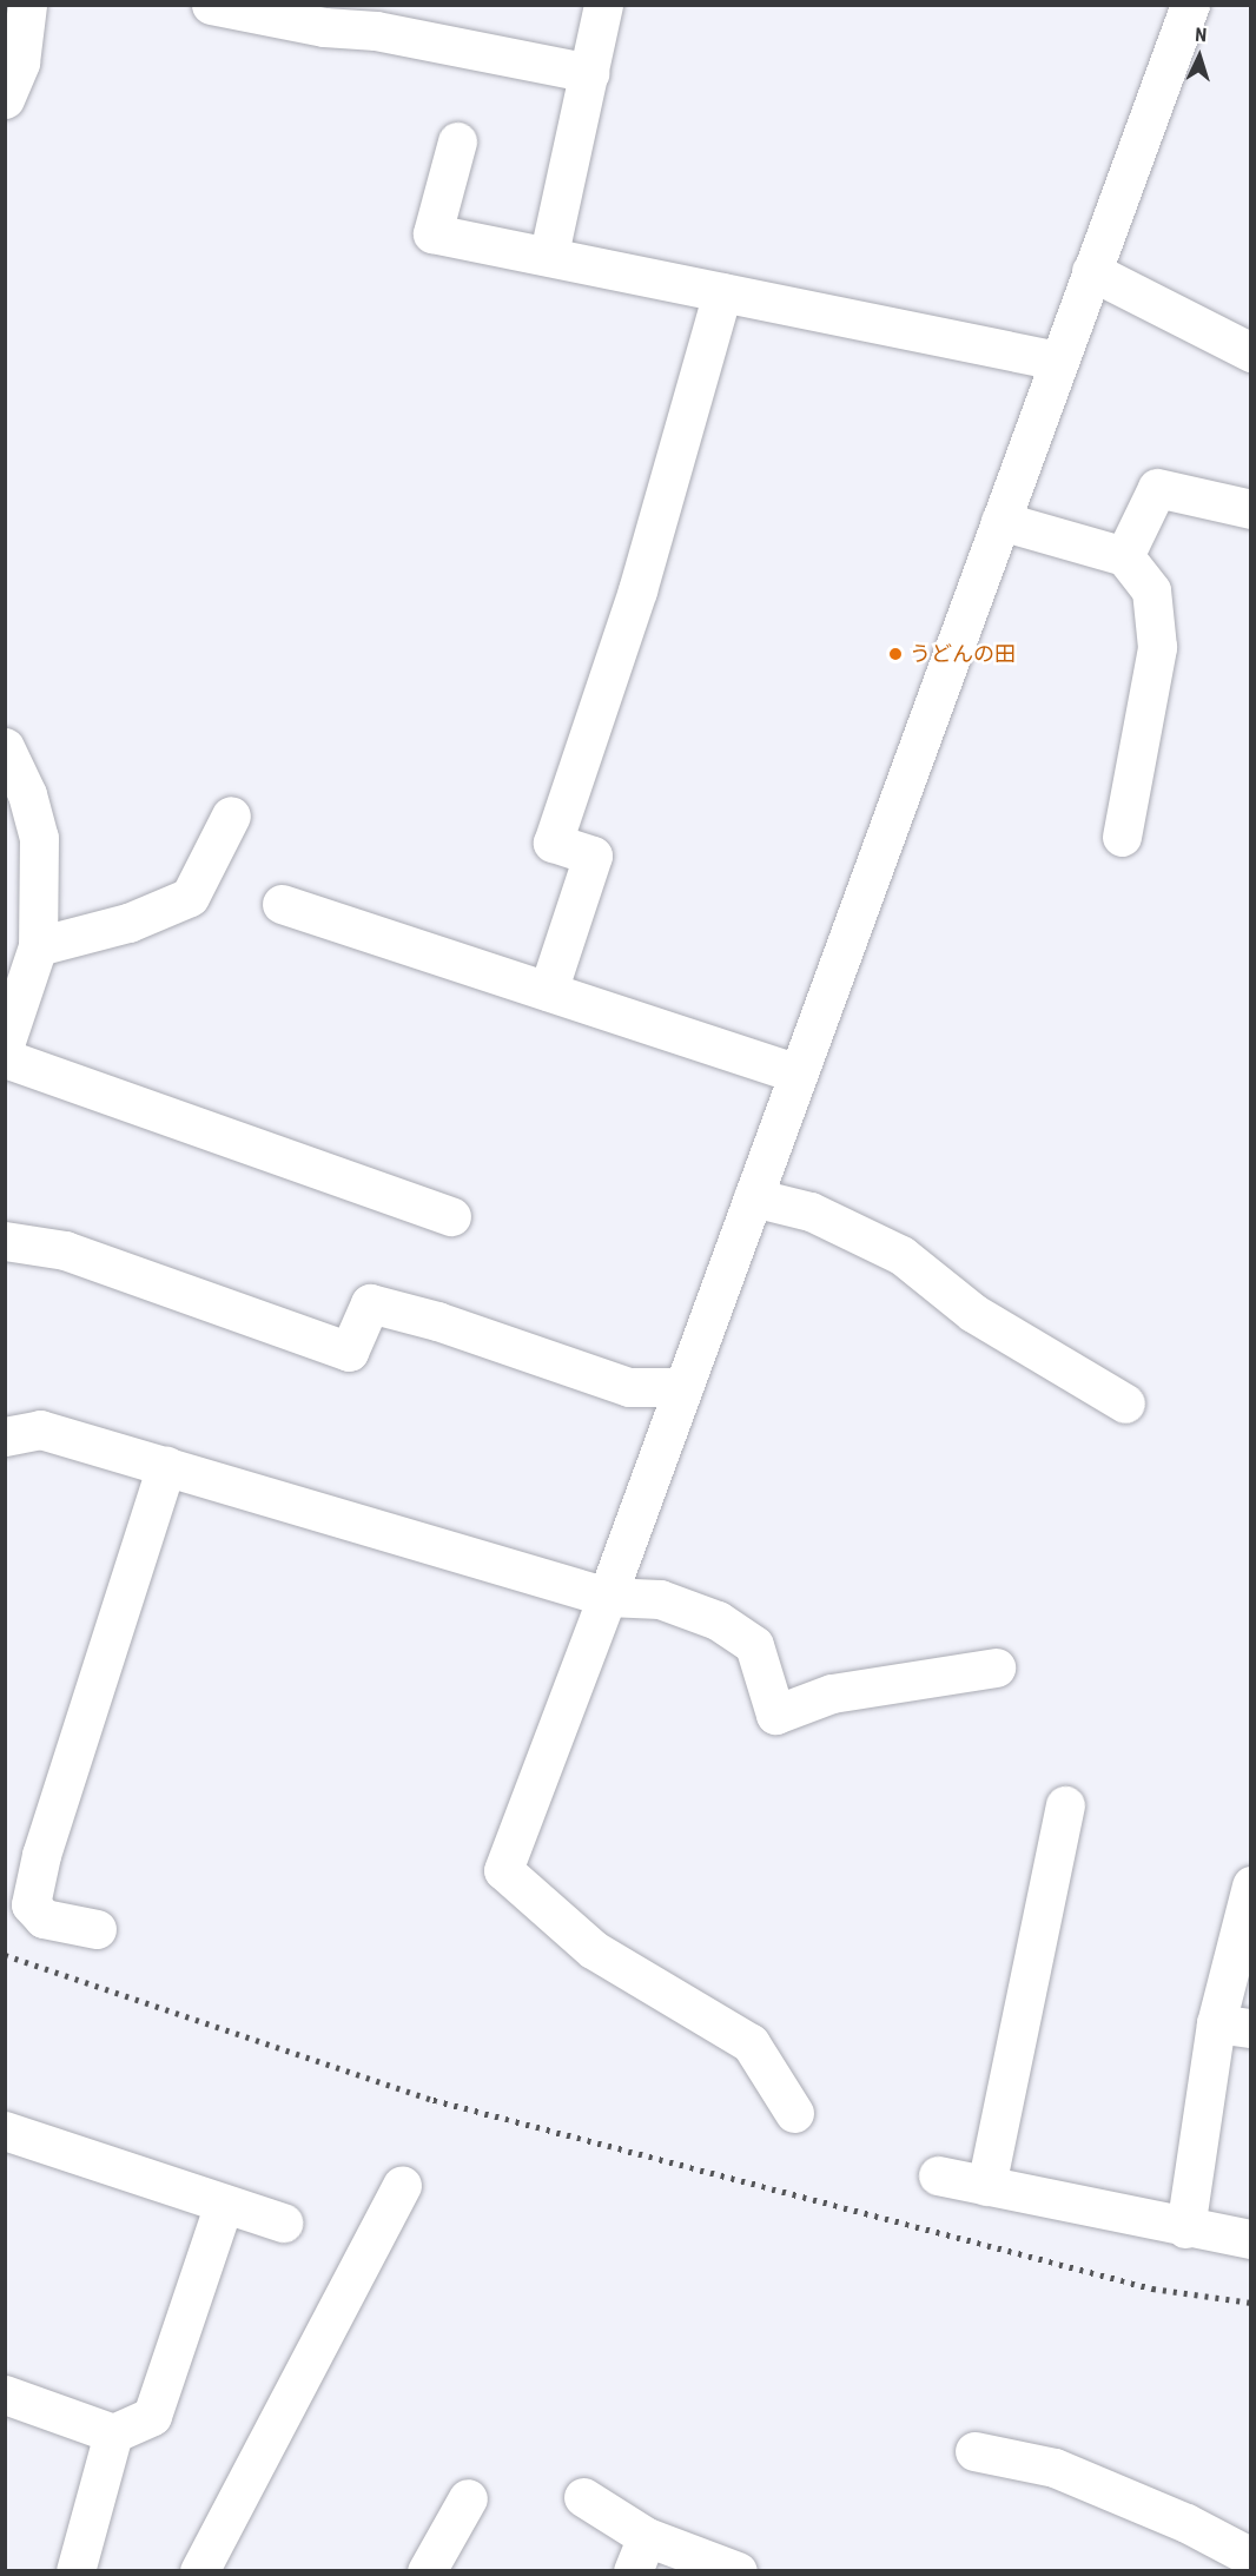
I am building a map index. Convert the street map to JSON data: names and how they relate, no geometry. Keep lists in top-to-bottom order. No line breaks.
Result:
{"places":["うどんの田"],"north":"top"}
